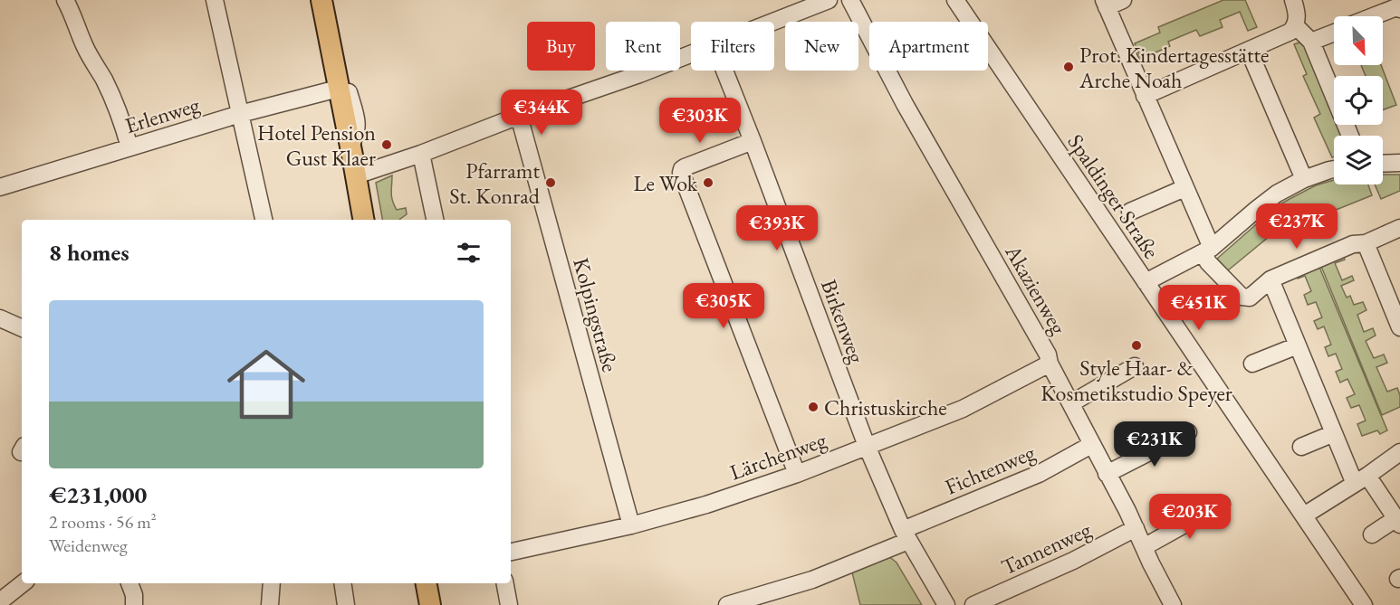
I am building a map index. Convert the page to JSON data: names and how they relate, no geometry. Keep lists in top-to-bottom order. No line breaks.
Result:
{"streets":{"street":["Erlenweg","Spaldinger Straße","Akazienweg","Kolpingstraße","Birkenweg","Lärchenweg","Fichtenweg","Tannenweg"]},"crossings":[["Akazienweg","Lärchenweg"],["Akazienweg","Fichtenweg"],["Akazienweg","Tannenweg"],["Kolpingstraße","Lärchenweg"],["Birkenweg","Lärchenweg"],["Birkenweg","Fichtenweg"]],"places":["Prot. Kindertagesstätte Arche Noah","Hotel Pension Gust Klaer","Pfarramt St. Konrad","Le Wok","Style Haar- & Kosmetikstudio Speyer","Christuskirche"],"north":"bottom right","page":{"chip":["Buy","Rent","Filters","New","Apartment"],"price":["€344K","€303K","€237K","€393K","€305K","€451K","€231K","€203K"],"heading":"8 homes","list":[{"name":"€231,000","note":"2 rooms · 56 m² · Weidenweg"}]}}
